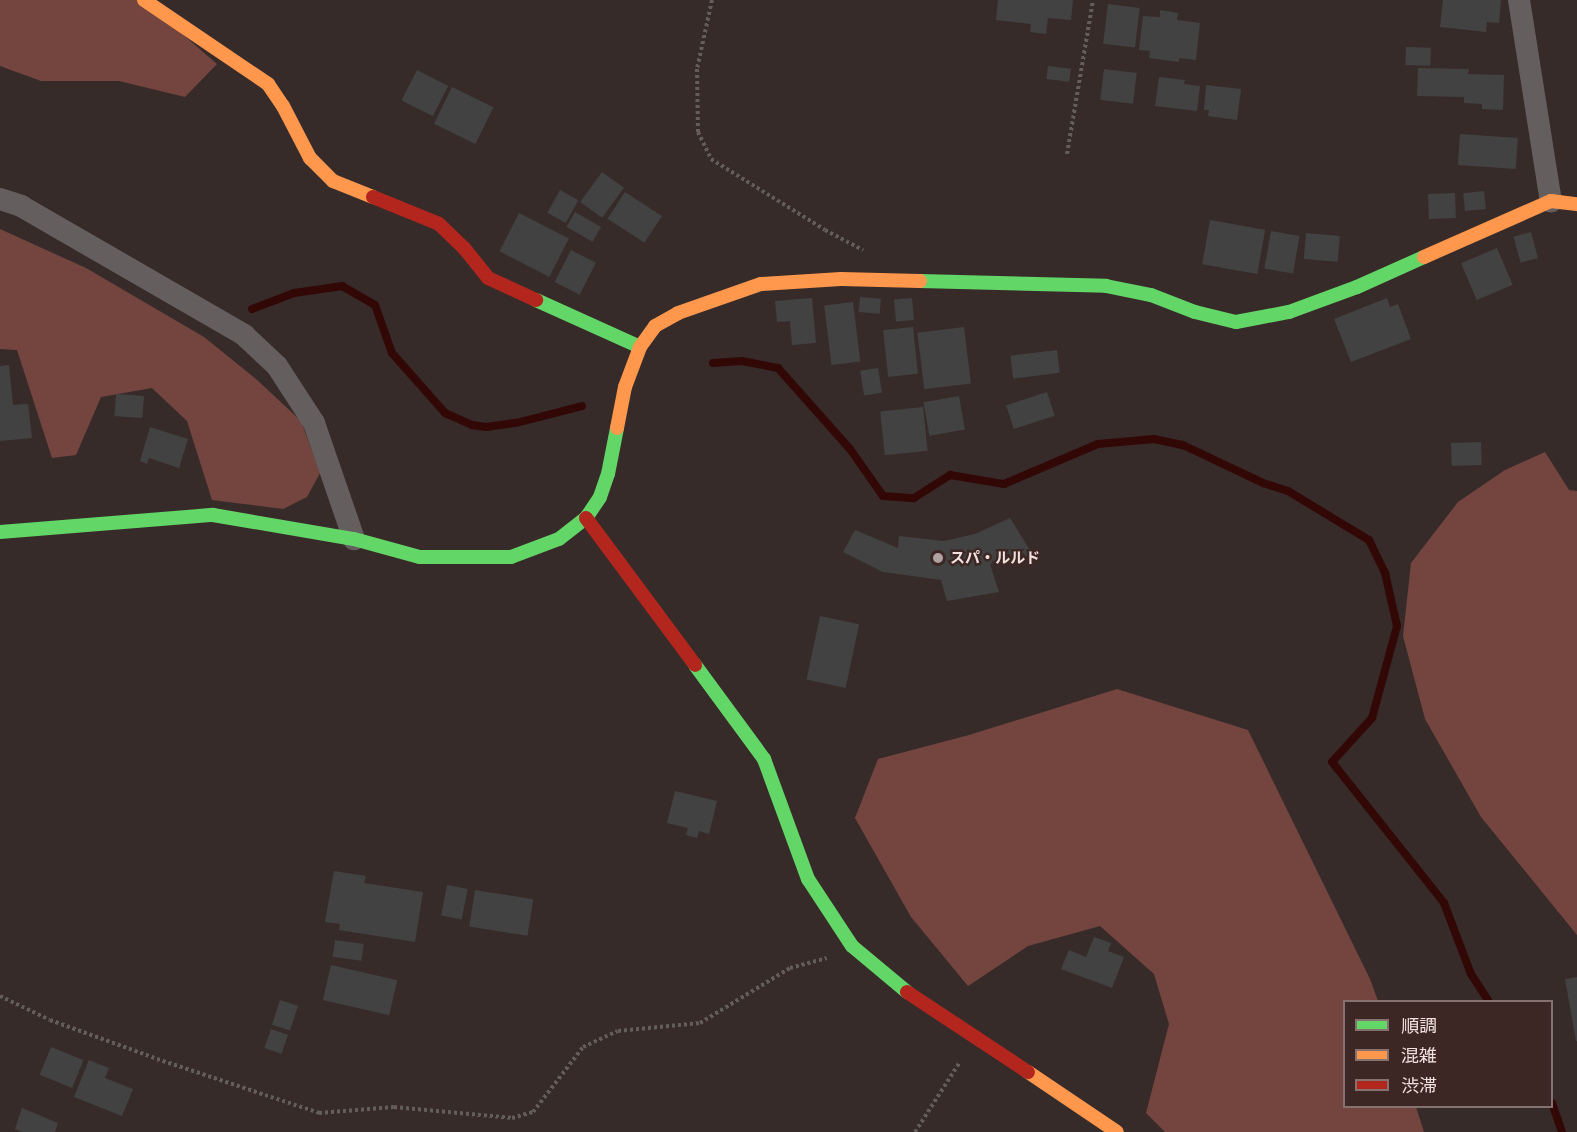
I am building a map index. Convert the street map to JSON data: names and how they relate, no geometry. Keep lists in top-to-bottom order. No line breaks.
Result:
{"places":["スパ・ルルド"],"legend":["順調","混雑","渋滞"]}
